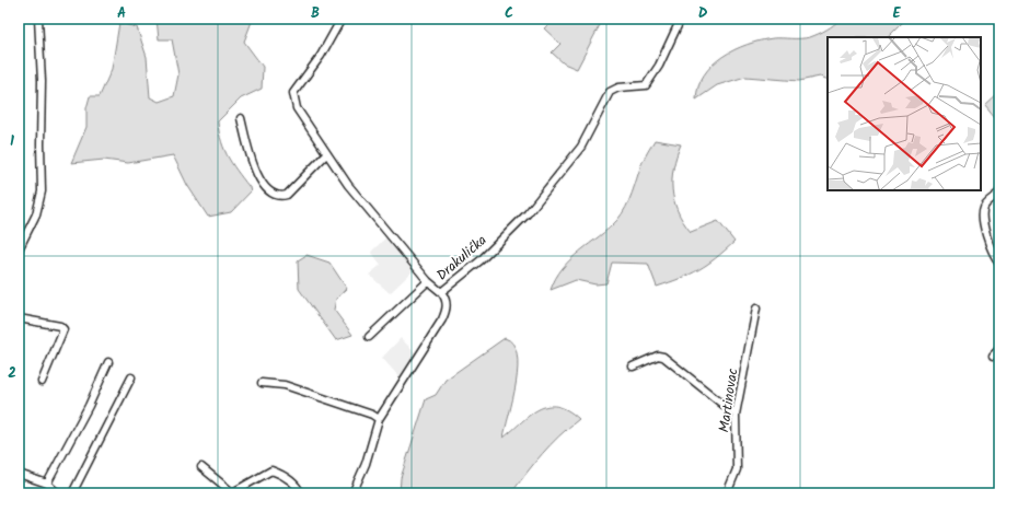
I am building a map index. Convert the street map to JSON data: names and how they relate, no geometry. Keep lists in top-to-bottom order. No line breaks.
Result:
{"streets":{"street":["Drakulićka","Martinovac"]},"grid":{"columns":["A","B","C","D","E"],"rows":["1","2"]}}
